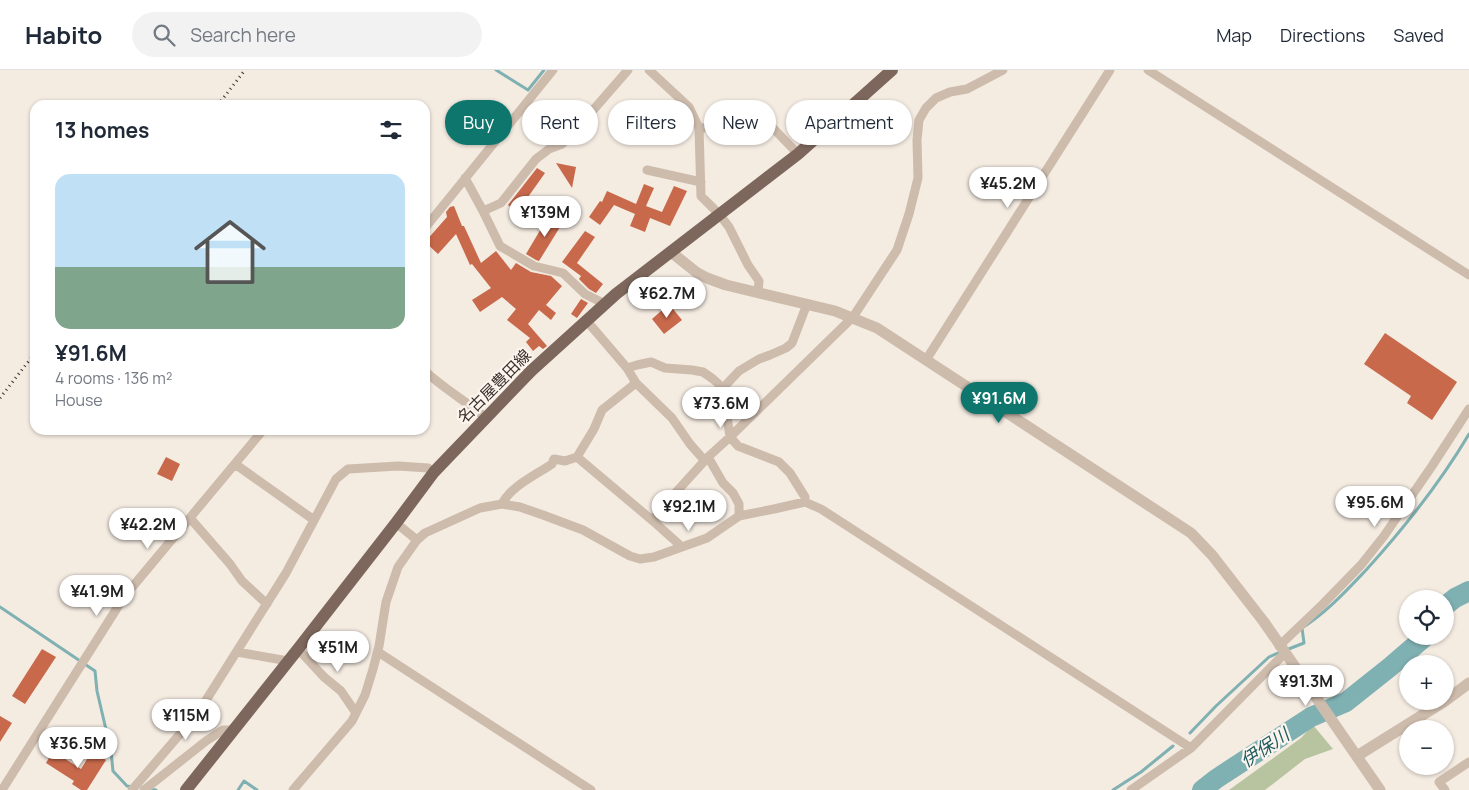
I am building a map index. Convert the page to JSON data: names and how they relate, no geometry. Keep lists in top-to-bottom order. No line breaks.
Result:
{"streets":{"main road":["名古屋豊田線"]},"water":["伊保川"],"page":{"header":"Habito","search":"Search here","nav":["Map","Directions","Saved"],"chip":["Buy","Rent","Filters","New","Apartment"],"heading":"13 homes","list":[{"name":"¥91.6M","note":"4 rooms · 136 m² · House"}],"price":["¥45.2M","¥139M","¥62.7M","¥91.6M","¥73.6M","¥95.6M","¥92.1M","¥42.2M","¥41.9M","¥51M","¥91.3M","¥115M","¥36.5M"],"map_buttons":["+","−"]}}
